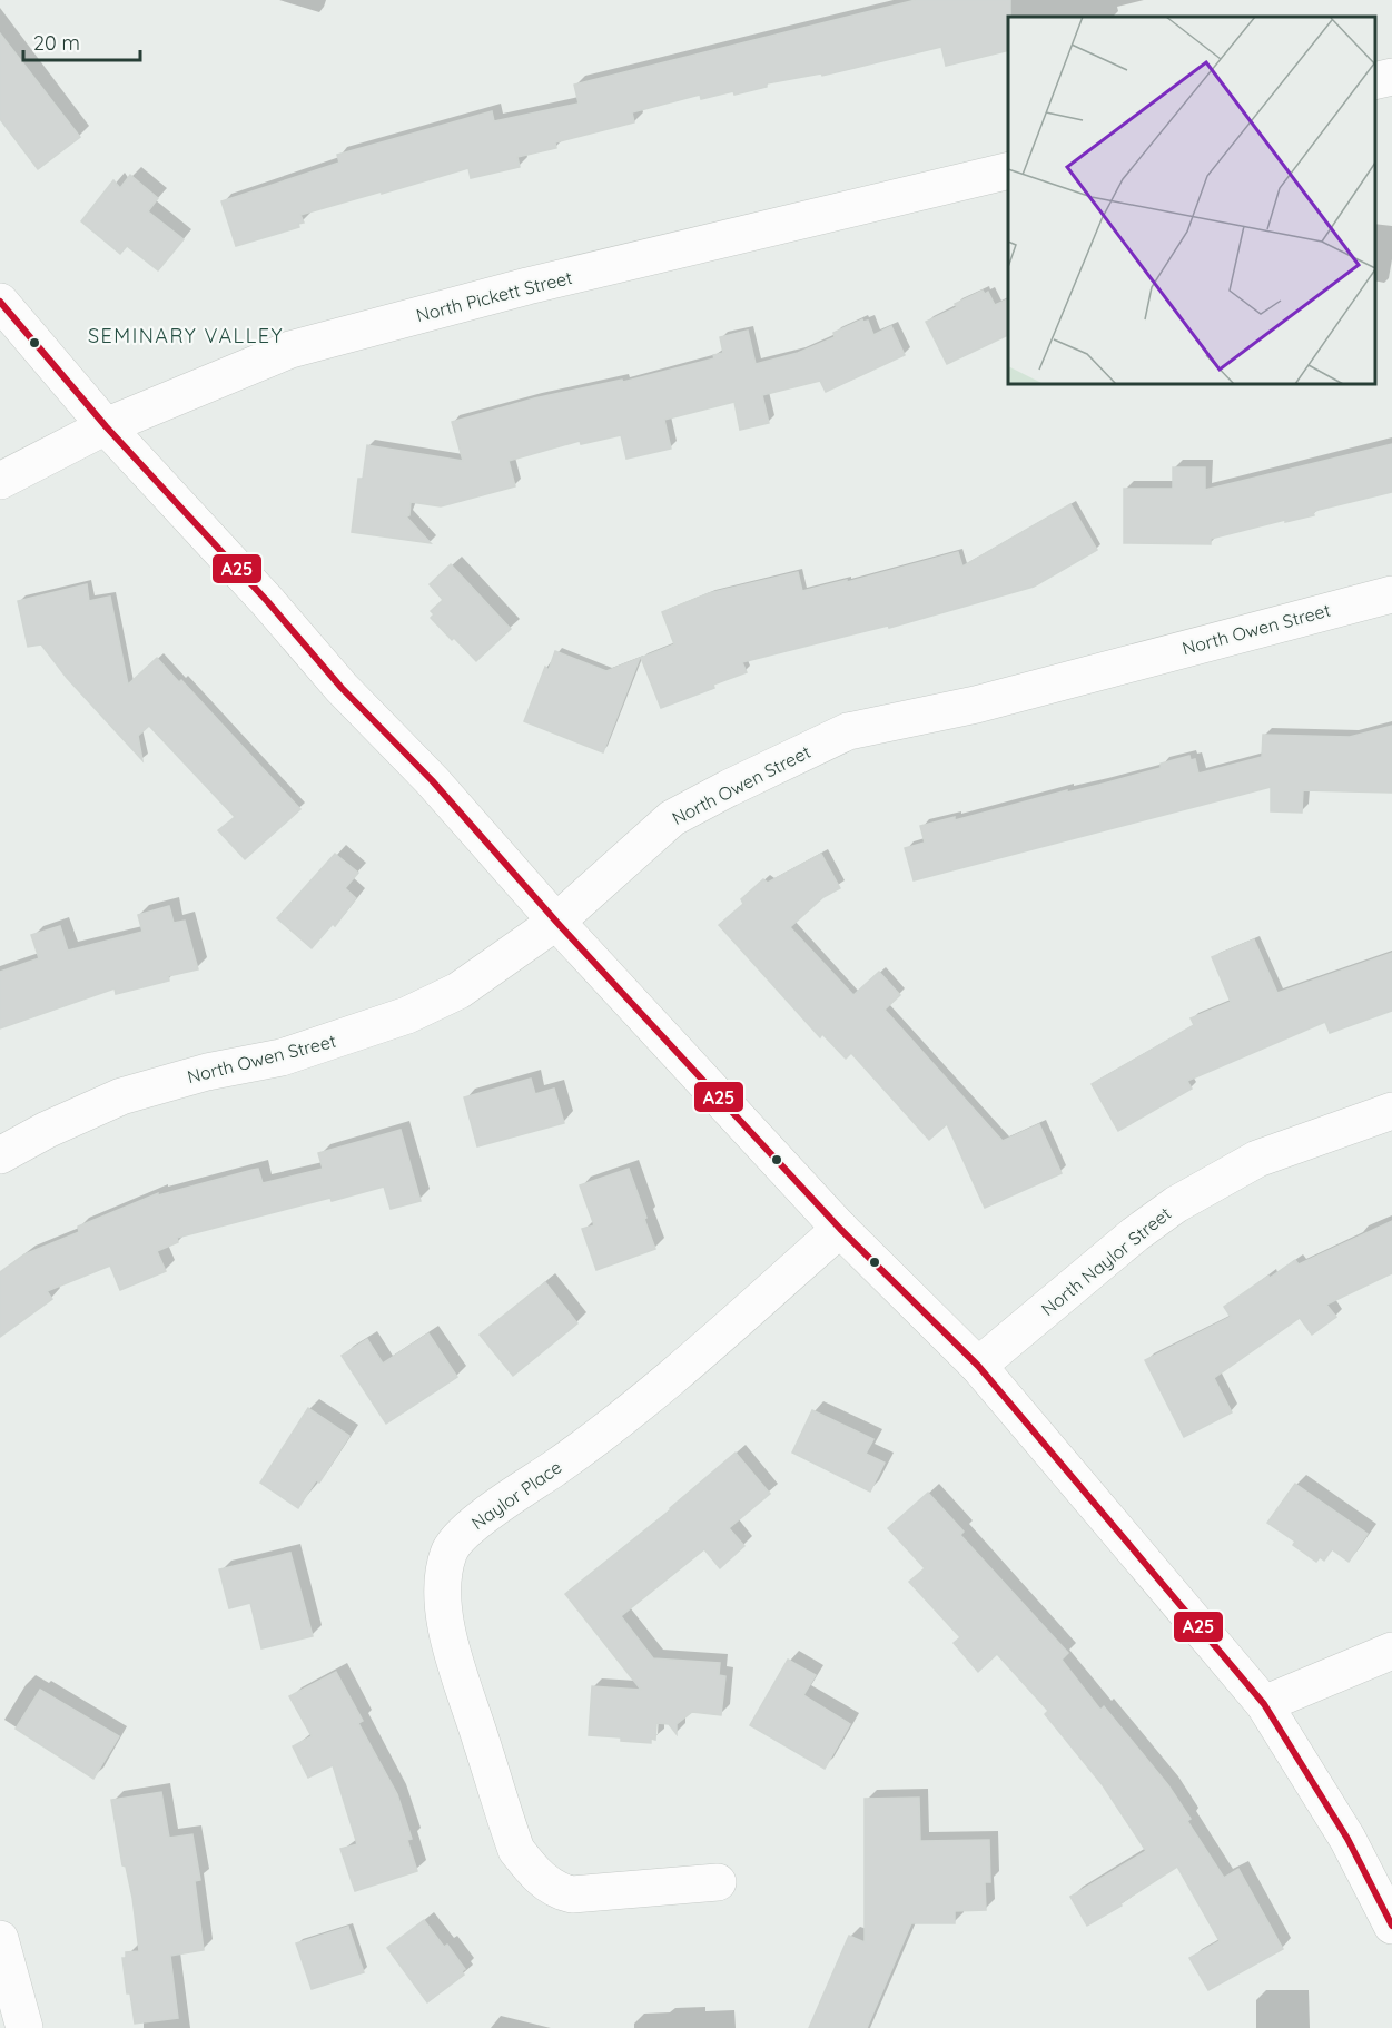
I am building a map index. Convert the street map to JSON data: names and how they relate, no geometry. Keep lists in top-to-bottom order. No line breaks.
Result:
{"streets":{"street":["North Pickett Street","North Owen Street","North Naylor Street","Naylor Place"]},"districts":["SEMINARY VALLEY"],"lines":["transit line A25"],"scale_bar":"20 m"}
